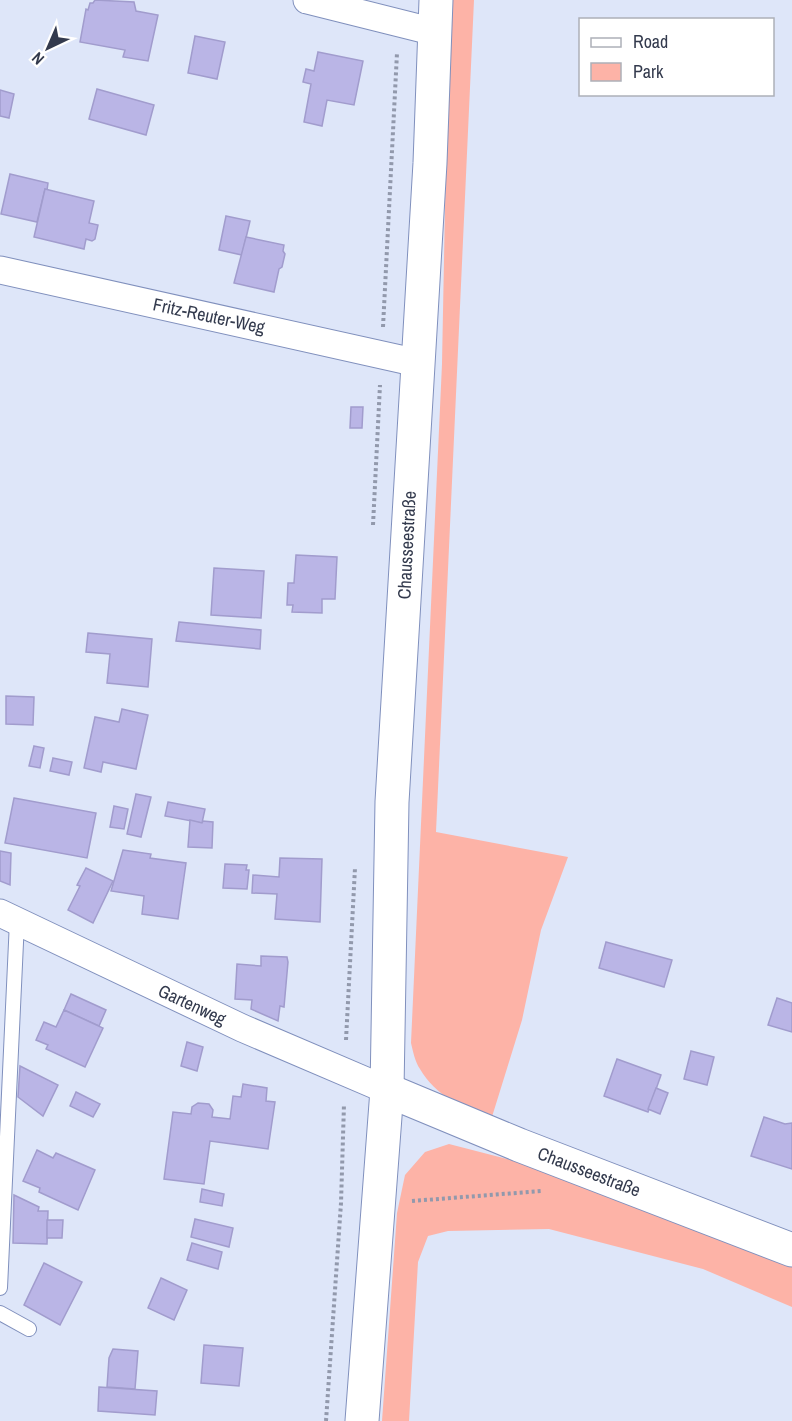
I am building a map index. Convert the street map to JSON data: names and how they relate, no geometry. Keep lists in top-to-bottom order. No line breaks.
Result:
{"streets":{"main road":["Chausseestraße"],"street":["Fritz-Reuter-Weg","Gartenweg"]},"crossings":[["Fritz-Reuter-Weg","Chausseestraße"],["Chausseestraße","Gartenweg"]],"legend":["Road","Park"],"north":"bottom left"}
